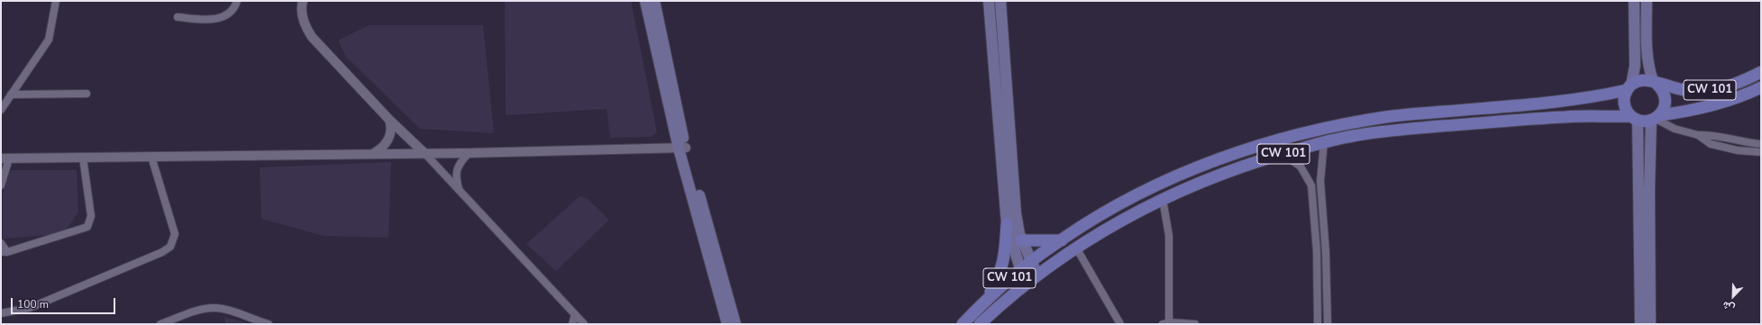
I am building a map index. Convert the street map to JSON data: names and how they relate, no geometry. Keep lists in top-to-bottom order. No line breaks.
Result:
{"streets":{"main road":["CW 101"]},"scale_bar":"100 m","north":"bottom left"}
